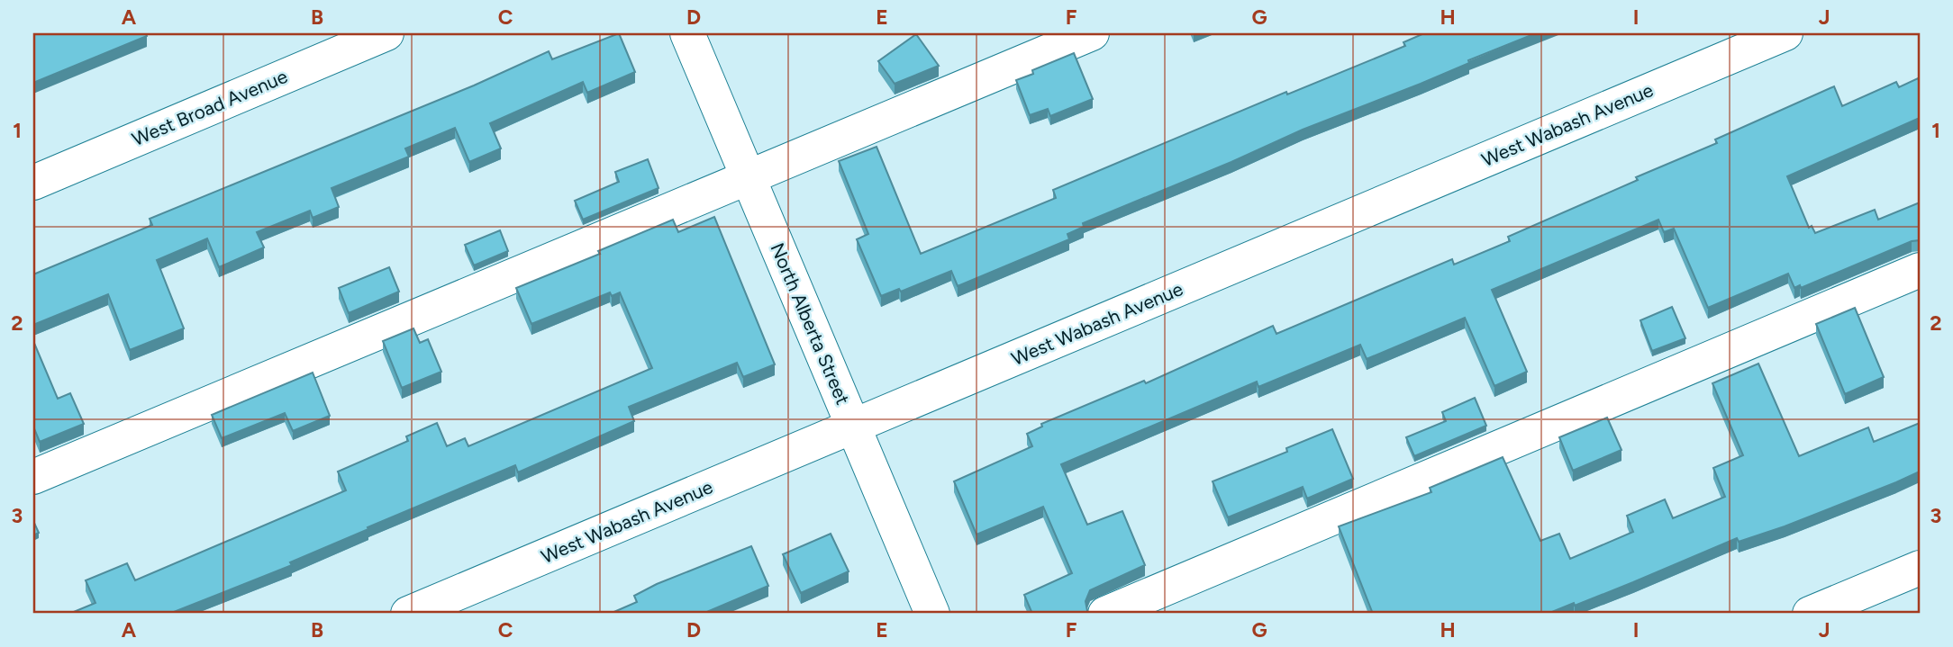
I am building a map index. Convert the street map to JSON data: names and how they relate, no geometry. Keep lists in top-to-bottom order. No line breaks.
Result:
{"streets":{"street":["West Broad Avenue","West Wabash Avenue","North Alberta Street"]},"crossings":[["West Wabash Avenue","North Alberta Street"]],"grid":{"columns":["A","B","C","D","E","F","G","H","I","J"],"rows":["1","2","3"]}}
